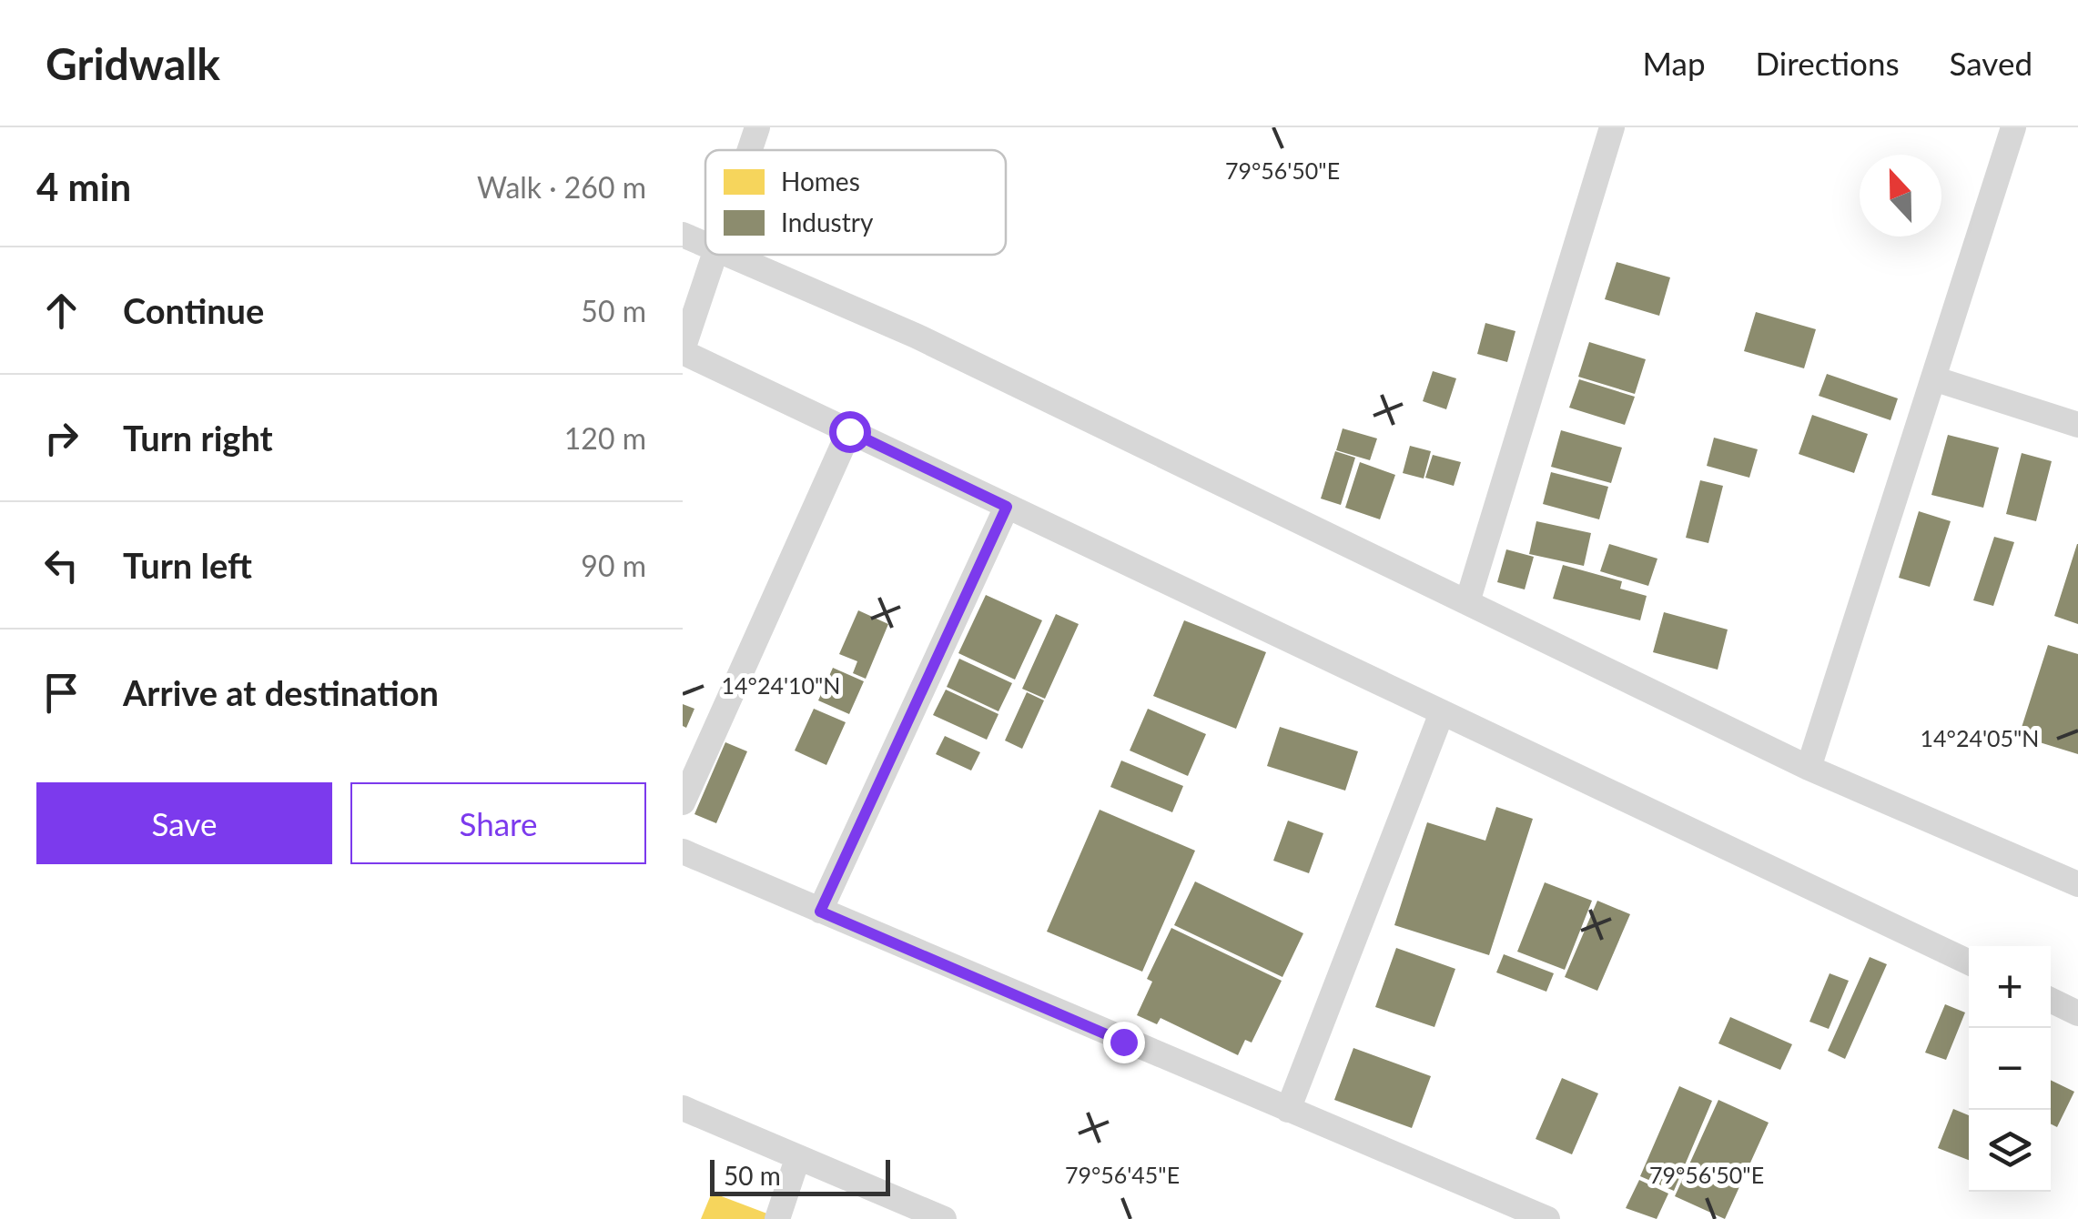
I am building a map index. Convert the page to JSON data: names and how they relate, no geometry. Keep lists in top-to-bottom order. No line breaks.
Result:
{"legend":["Homes","Industry"],"scale_bar":"50 m","north":"top","page":{"header":"Gridwalk","nav":["Map","Directions","Saved"],"heading":["4 min","Walk · 260 m"],"list":[["Continue","50 m"],["Turn right","120 m"],["Turn left","90 m"],"Arrive at destination"],"buttons":["Save","Share"],"map_buttons":["+","−"],"scale":"50 m"},"coordinates":["79°56'50\"E","14°24'10\"N","14°24'05\"N","79°56'45\"E"]}
